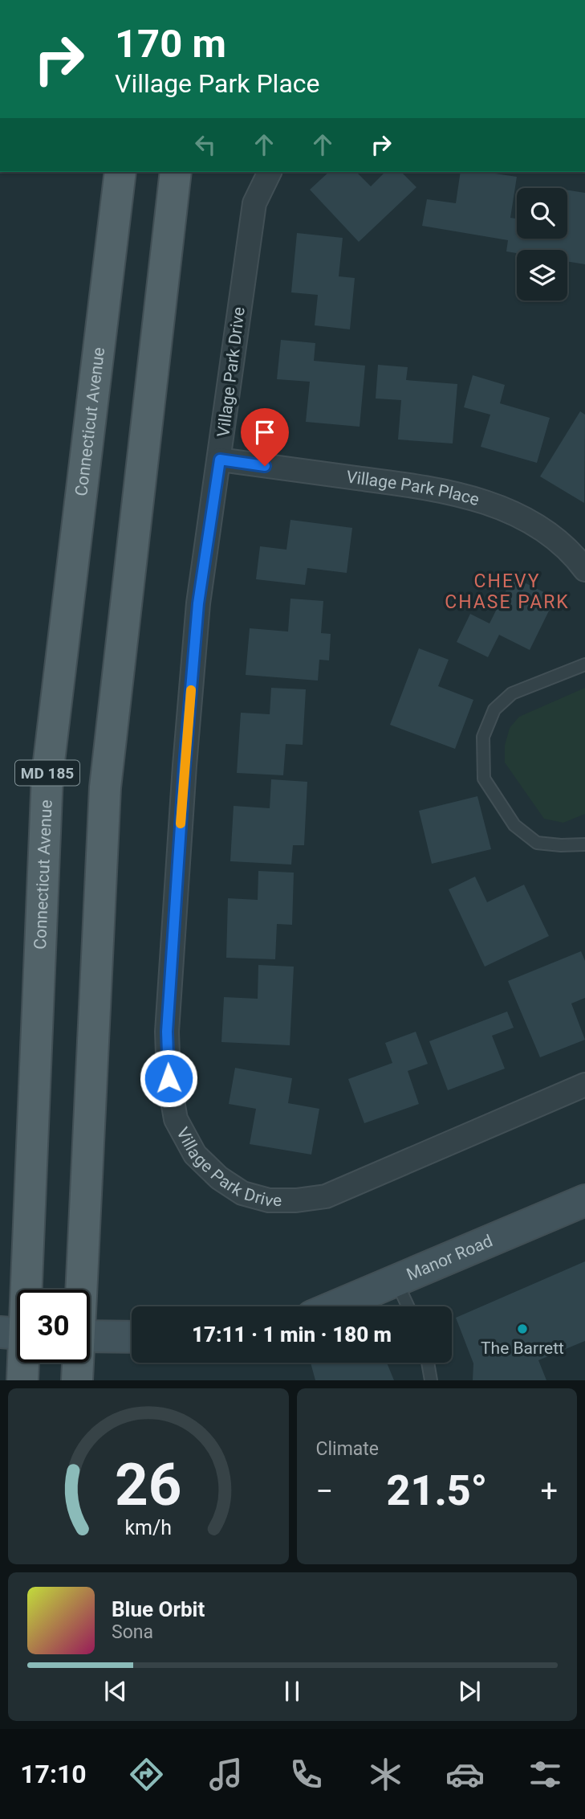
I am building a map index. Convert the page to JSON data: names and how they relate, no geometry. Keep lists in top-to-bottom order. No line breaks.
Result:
{"streets":{"main road":["Connecticut Avenue","MD 185"],"street":["Village Park Drive","Village Park Place","Manor Road"]},"crossings":[["Village Park Drive","Village Park Place"]],"districts":["CHEVY CHASE PARK"],"places":["The Barrett"],"page":{"turn":["170 m","Village Park Place"],"limit":"30","trip":"17:11 · 1 min · 180 m","tile":"Climate","heat":["−","21.5°","+"],"song":["Blue Orbit","Sona"],"tabs":"17:10","gauge":["26","km/h"]}}
